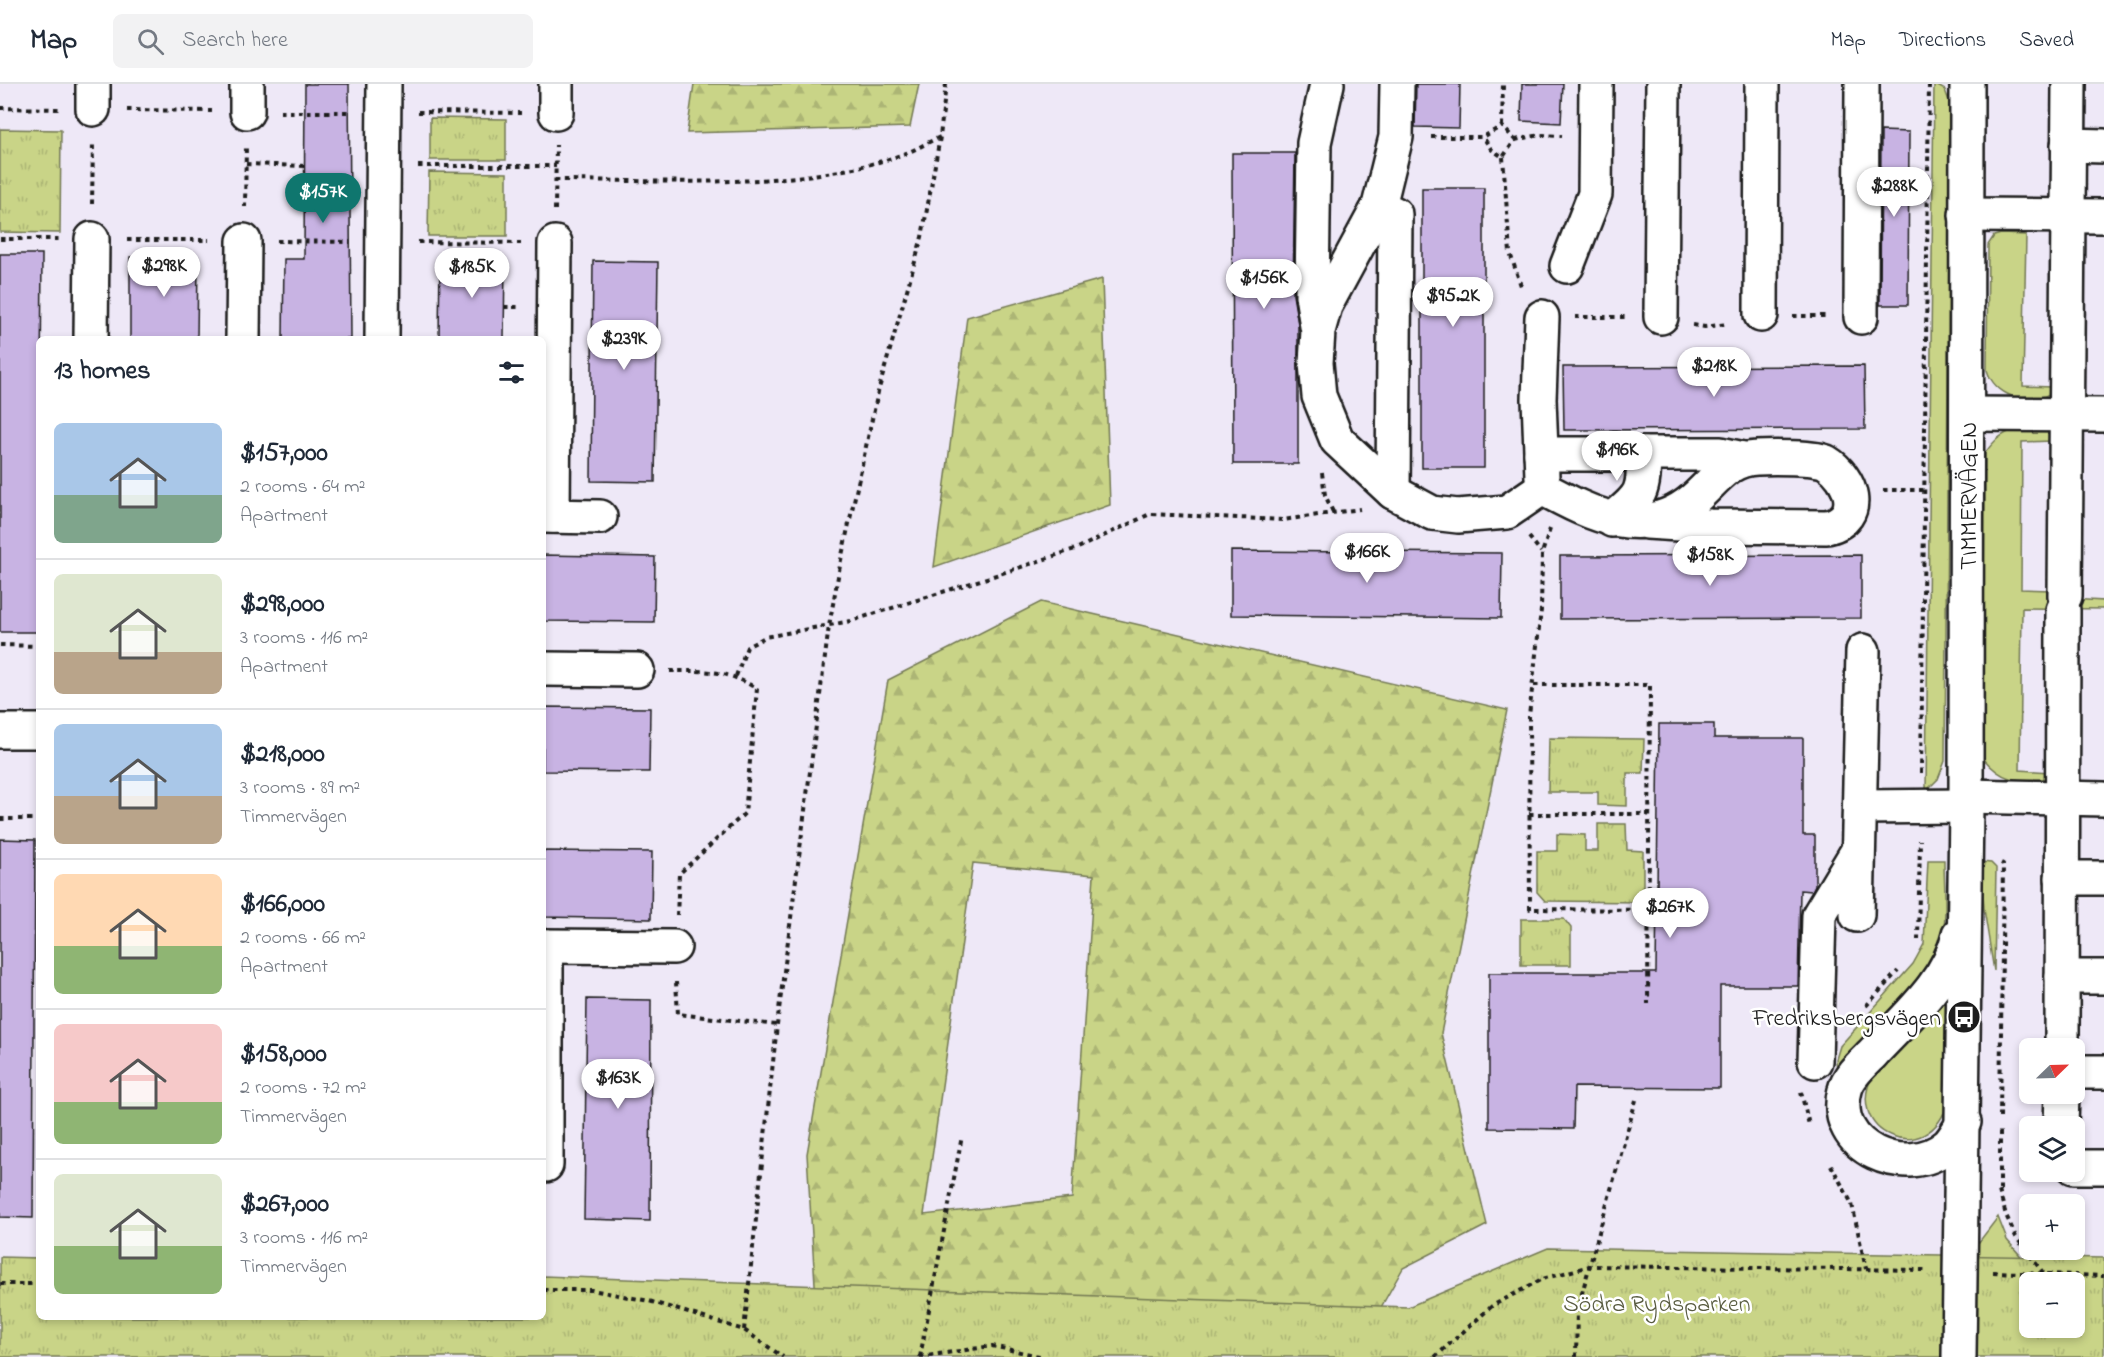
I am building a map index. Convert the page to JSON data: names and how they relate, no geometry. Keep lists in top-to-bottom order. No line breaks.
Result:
{"streets":{"street":["TIMMERVÄGEN"]},"parks":["Södra Rydsparken"],"places":{"bus stop":["Fredriksbergsvägen"]},"north":"top right","page":{"header":"Map","search":"Search here","nav":["Map","Directions","Saved"],"price":["$288K","$157K","$298K","$185K","$156K","$95.2K","$239K","$218K","$196K","$166K","$158K","$267K","$163K"],"heading":"13 homes","list":[{"name":"$157,000","note":"2 rooms · 64 m² · Apartment"},{"name":"$298,000","note":"3 rooms · 116 m² · Apartment"},{"name":"$218,000","note":"3 rooms · 89 m² · Timmervägen"},{"name":"$166,000","note":"2 rooms · 66 m² · Apartment"},{"name":"$158,000","note":"2 rooms · 72 m² · Timmervägen"},{"name":"$267,000","note":"3 rooms · 116 m² · Timmervägen"}],"map_buttons":["+","−"]}}
